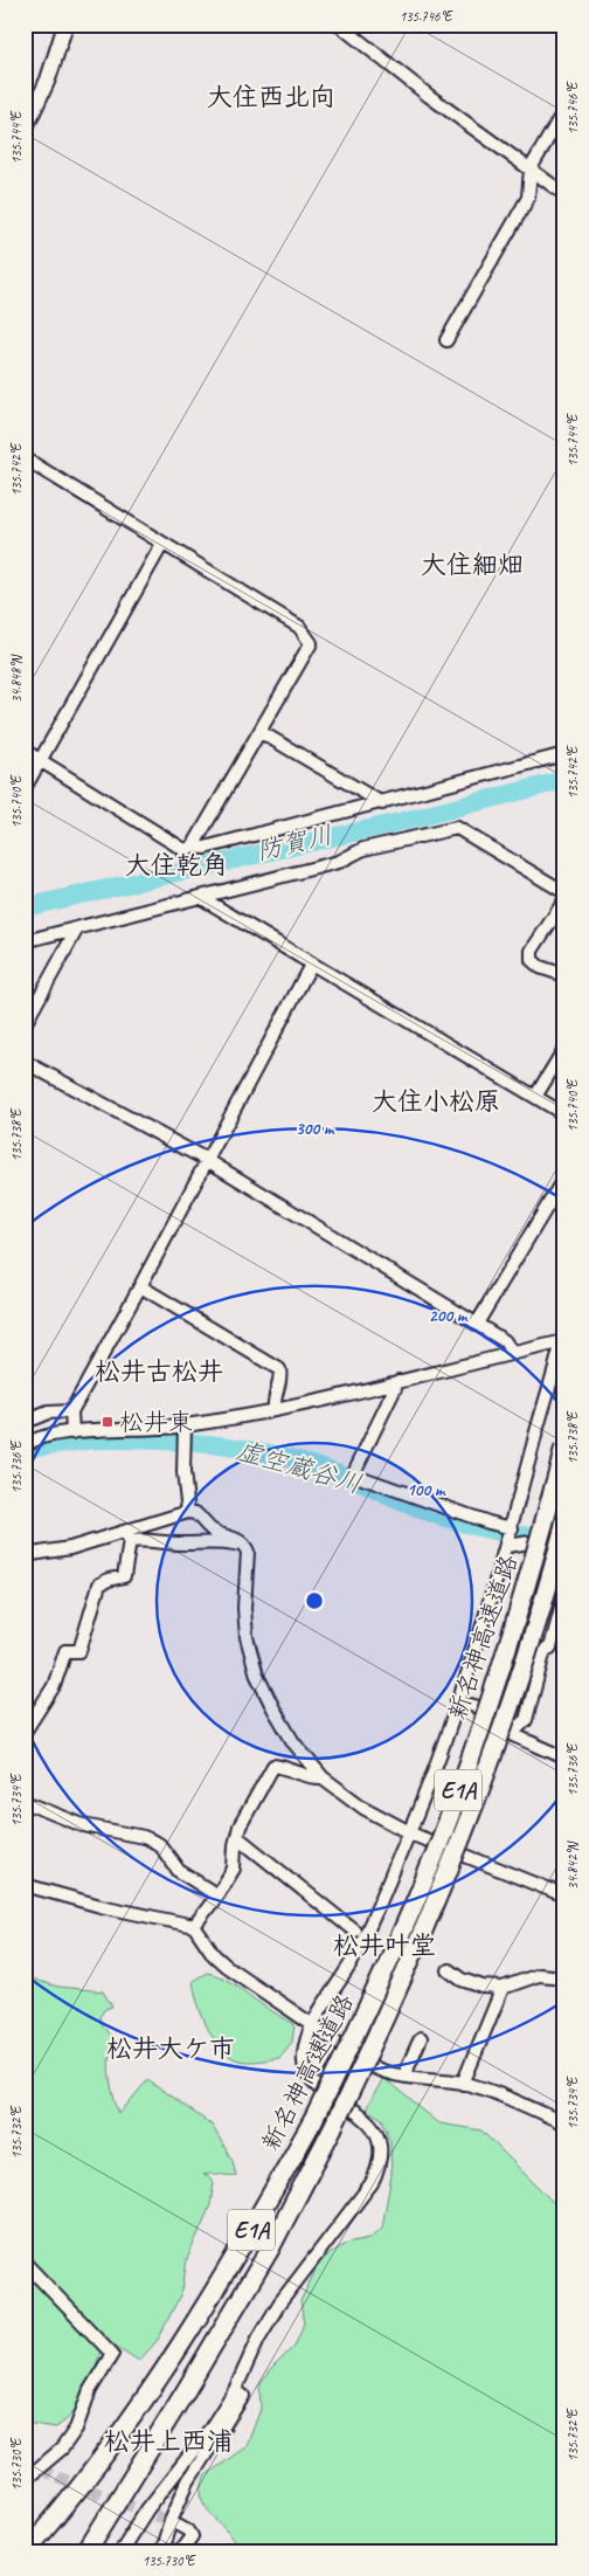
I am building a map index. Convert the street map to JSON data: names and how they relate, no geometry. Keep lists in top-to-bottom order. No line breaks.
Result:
{"streets":{"highway":["新名神高速道路","E1A"]},"districts":["大住西北向","大住細畑","大住乾角","大住小松原","松井古松井","松井叶堂","松井大ケ市","松井上西浦"],"water":["防賀川","虚空蔵谷川"],"places":{"transit":["松井東"]},"coordinates":["135.746°E","135.744°E","135.742°E","34.848°N","135.740°E","135.738°E","135.736°E","135.734°E","34.842°N","135.732°E","135.730°E"],"rings":["300 m","200 m","100 m"]}
